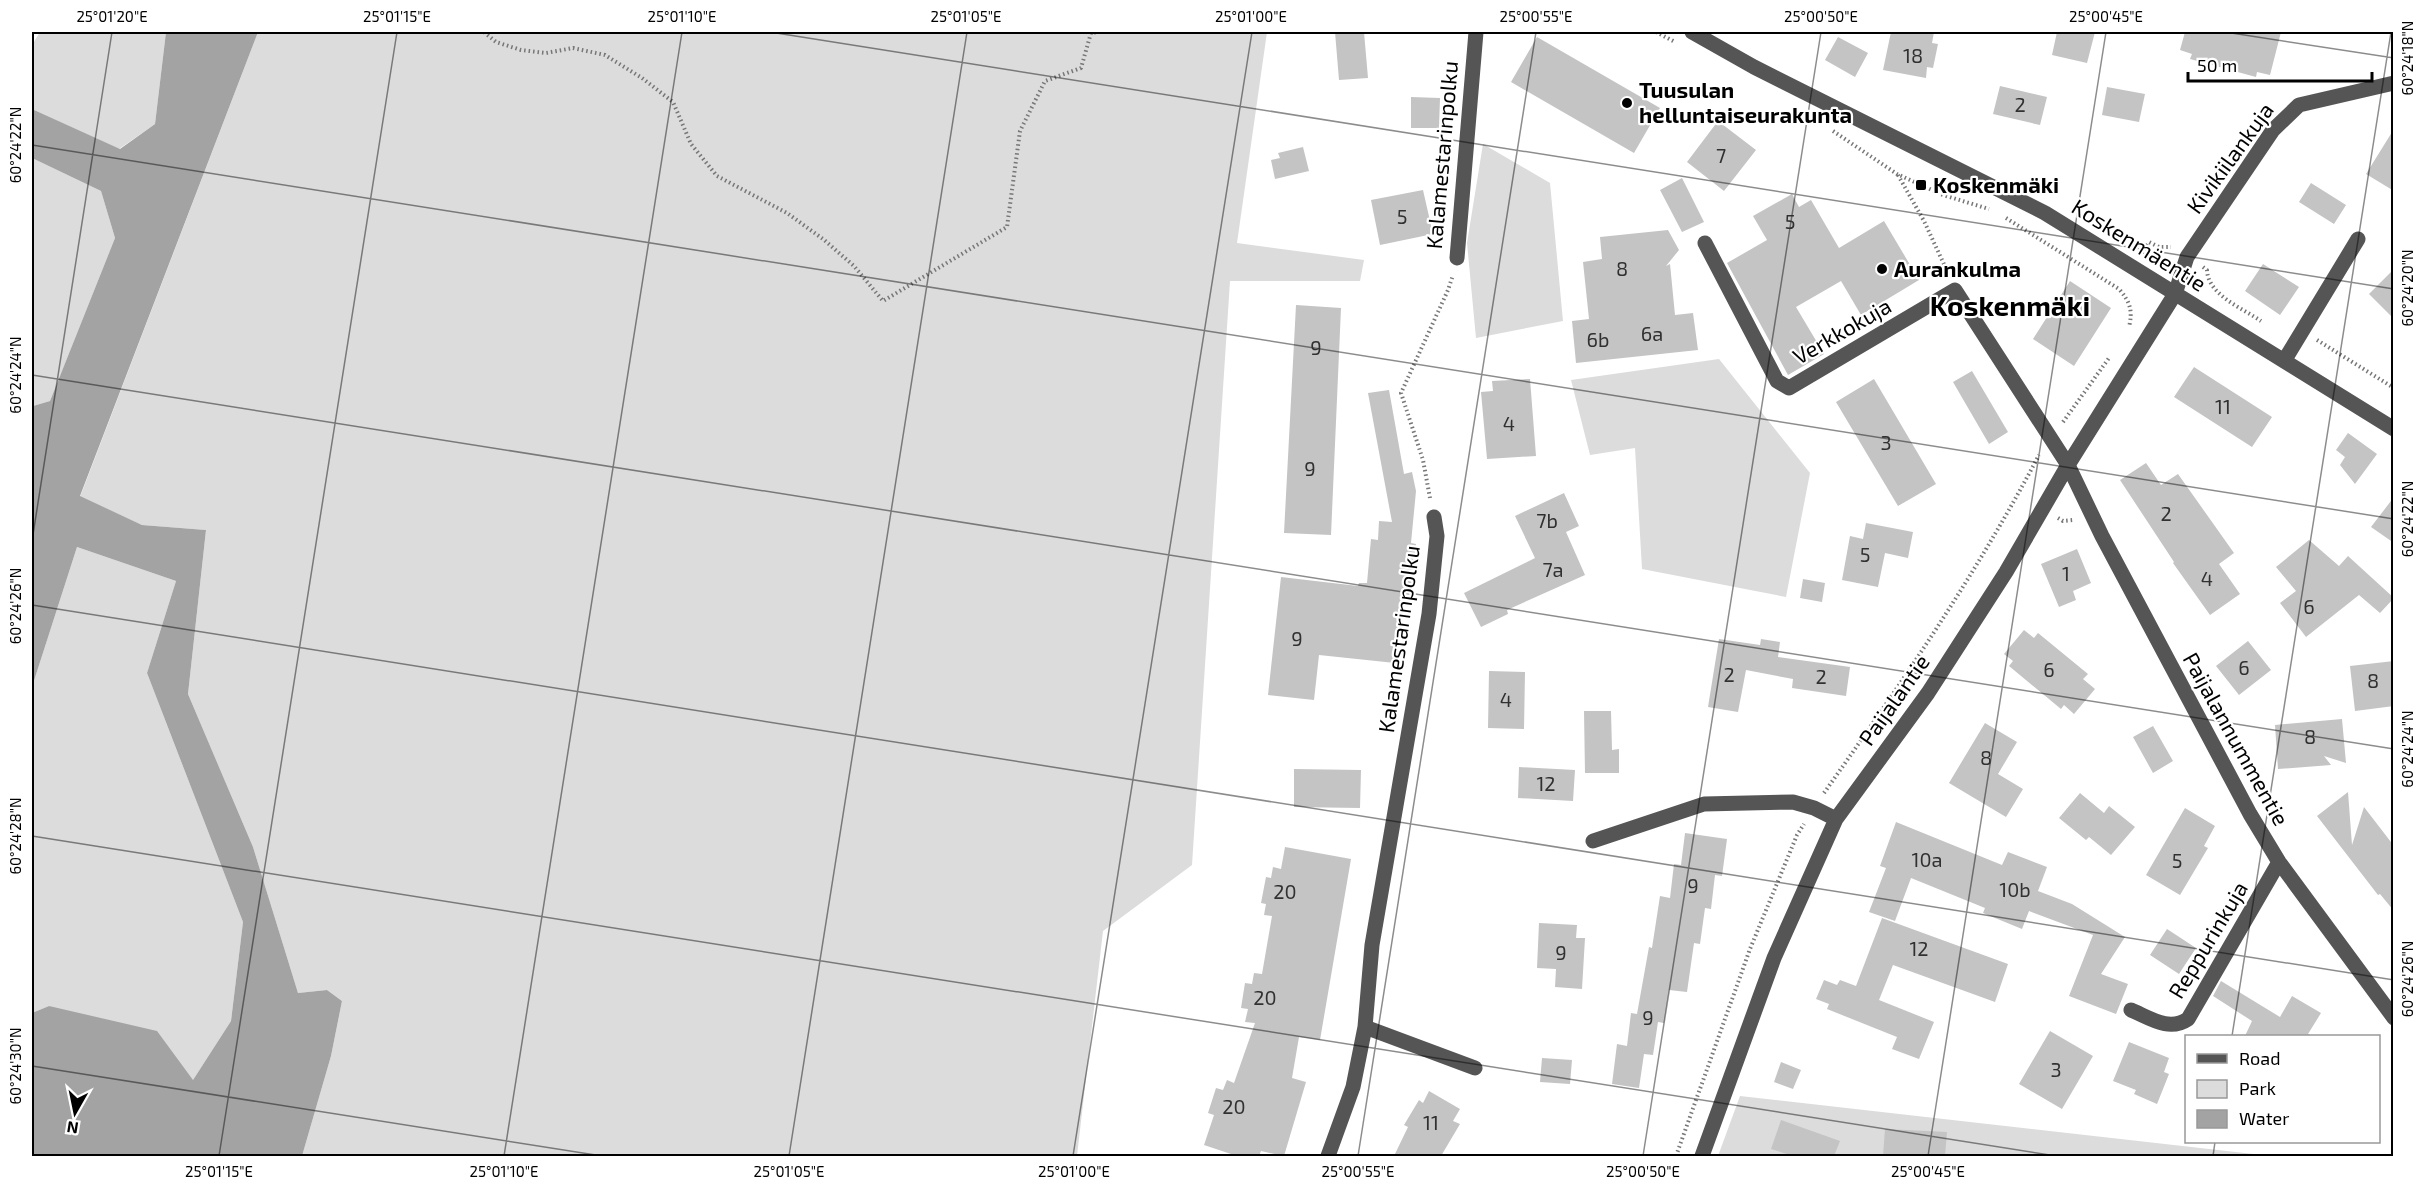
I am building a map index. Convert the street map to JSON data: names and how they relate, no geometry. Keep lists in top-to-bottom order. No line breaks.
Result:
{"streets":{"street":["Kalamestarinpolku","Kivikiilankuja","Koskenmäentie","Verkkokuja","Paijalantie","Paijalannummentie","Reppurinkuja"]},"crossings":[["Kivikiilankuja","Koskenmäentie"],["Kivikiilankuja","Paijalantie"],["Koskenmäentie","Paijalantie"],["Paijalantie","Paijalannummentie"],["Paijalannummentie","Reppurinkuja"]],"districts":["Koskenmäki"],"places":{"other":["Tuusulan helluntaiseurakunta","Aurankulma"],"transit":["Koskenmäki"]},"house_numbers":["18","2","7","5","5","8","6a","6b","9","11","4","3","9","2","7b","5","7a","1","4","6","9","6","6","2","2","8","4","8","8","12","10a","5","9","10b","20","12","9","20","9","3","20","11"],"legend":["Road","Park","Water"],"scale_bar":"50 m","north":"bottom","coordinates":["25°01'20\"E","25°01'15\"E","25°01'10\"E","25°01'05\"E","25°01'00\"E","25°00'55\"E","25°00'50\"E","25°00'45\"E","60°24'18\"N","60°24'22\"N","60°24'20\"N","60°24'24\"N","60°24'26\"N","60°24'28\"N","60°24'30\"N"]}
